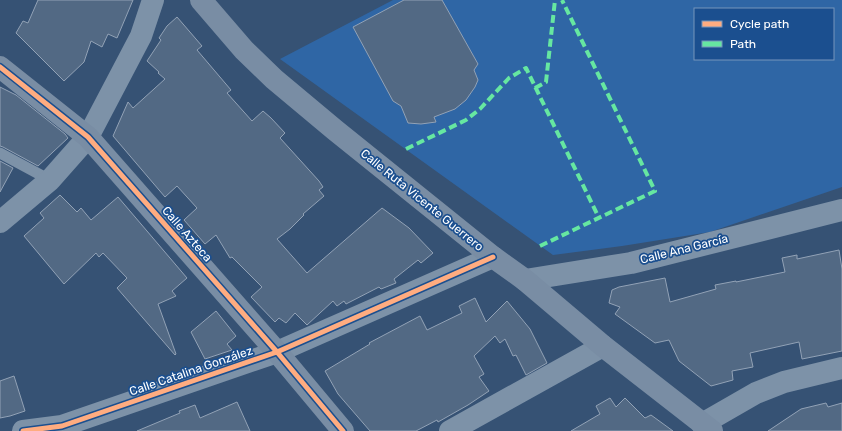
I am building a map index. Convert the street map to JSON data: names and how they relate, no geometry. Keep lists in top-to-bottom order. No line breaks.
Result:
{"streets":{"main road":["Calle Ruta Vicente Guerrero","Calle Azteca"],"street":["Calle Ana García","Calle Catalina González"]},"crossings":[["Calle Ruta Vicente Guerrero","Calle Ana García"],["Calle Ruta Vicente Guerrero","Calle Catalina González"],["Calle Azteca","Calle Catalina González"]],"legend":["Cycle path","Path"]}
